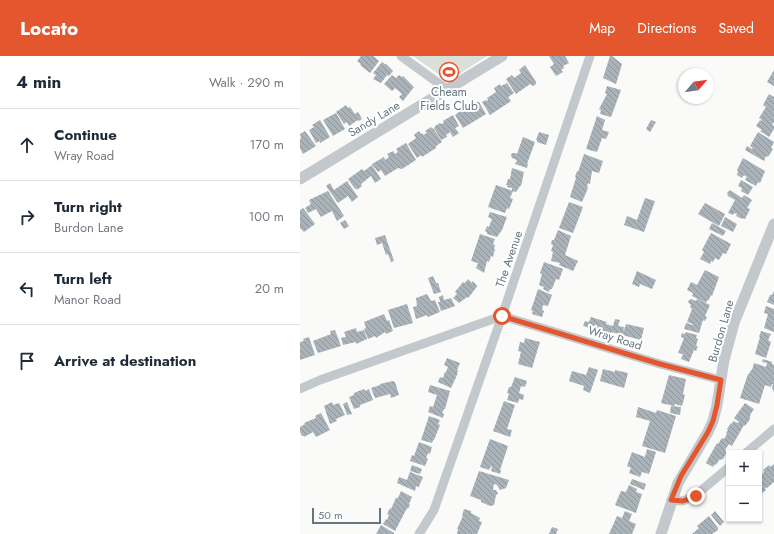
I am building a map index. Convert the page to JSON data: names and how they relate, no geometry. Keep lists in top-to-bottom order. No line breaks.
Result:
{"streets":{"street":["Sandy Lane","The Avenue","Burdon Lane","Wray Road"]},"crossings":[["The Avenue","Wray Road"],["Burdon Lane","Wray Road"]],"places":{"sports":["Cheam Fields Club"]},"scale_bar":"50 m","north":"top right","page":{"header":"Locato","nav":["Map","Directions","Saved"],"heading":["4 min","Walk · 290 m"],"list":[["Continue","Wray Road","170 m"],["Turn right","Burdon Lane","100 m"],["Turn left","Manor Road","20 m"],"Arrive at destination"],"map_buttons":["+","−"],"scale":"50 m"}}
